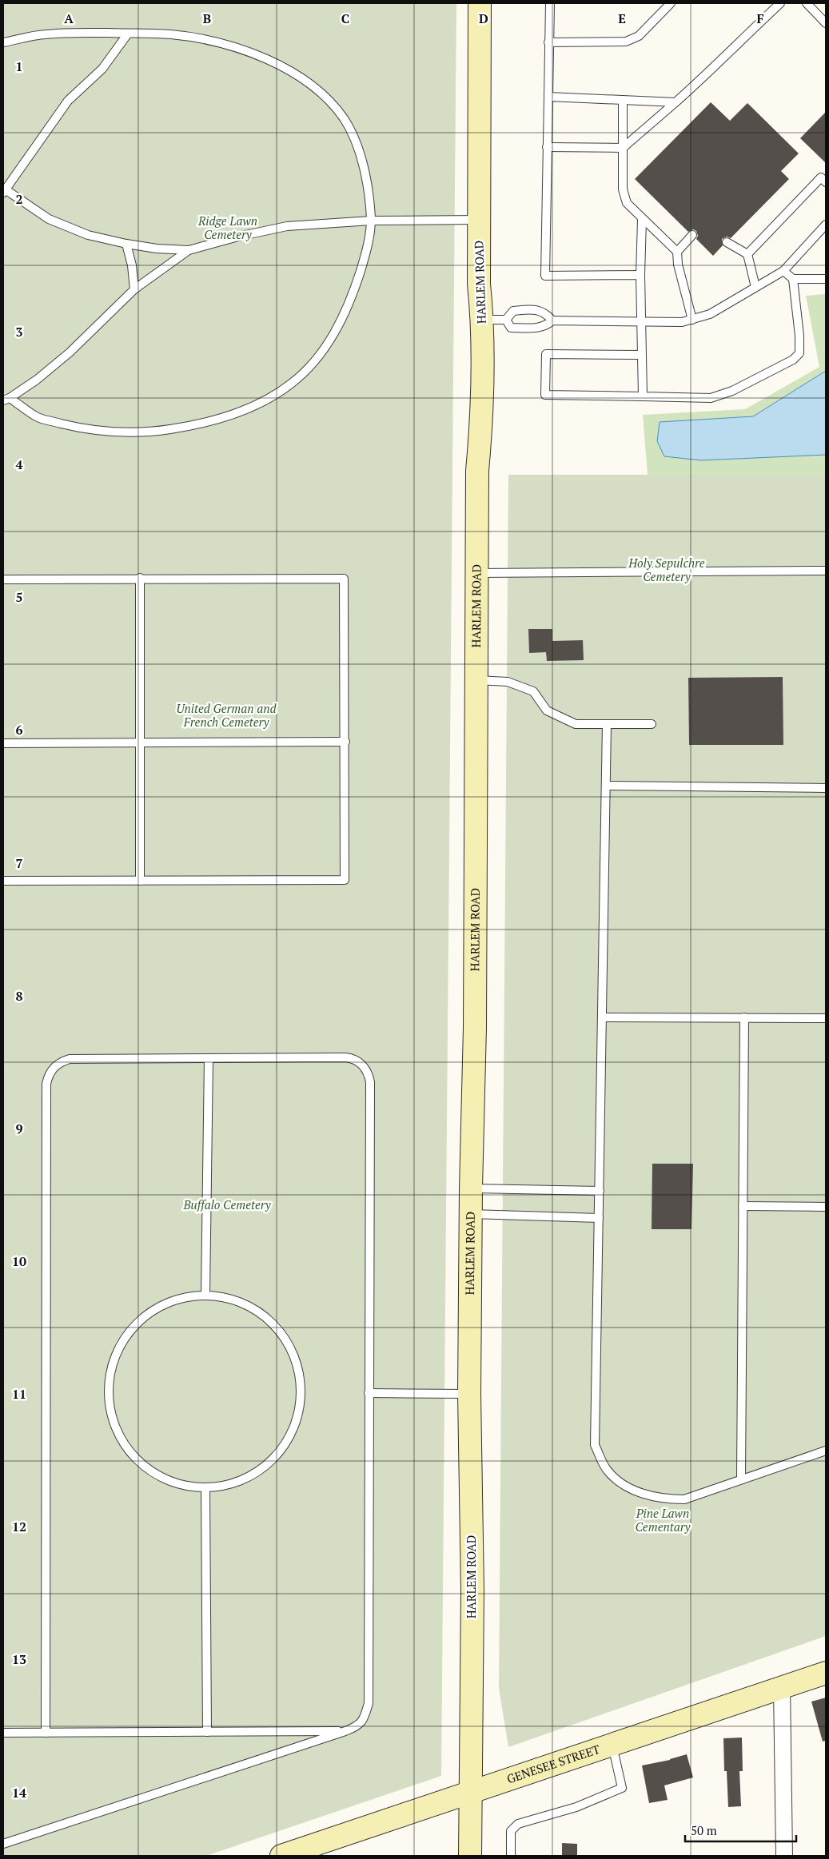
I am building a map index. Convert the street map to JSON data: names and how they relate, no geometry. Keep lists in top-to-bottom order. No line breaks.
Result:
{"streets":{"main road":["HARLEM ROAD","GENESEE STREET"]},"crossings":[["HARLEM ROAD","GENESEE STREET"]],"parks":["Ridge Lawn Cemetery","Holy Sepulchre Cemetery","United German and French Cemetery","Buffalo Cemetery","Pine Lawn Cementary"],"scale_bar":"50 m","grid":{"columns":["A","B","C","D","E","F"],"rows":["1","2","3","4","5","6","7","8","9","10","11","12","13","14"]}}
